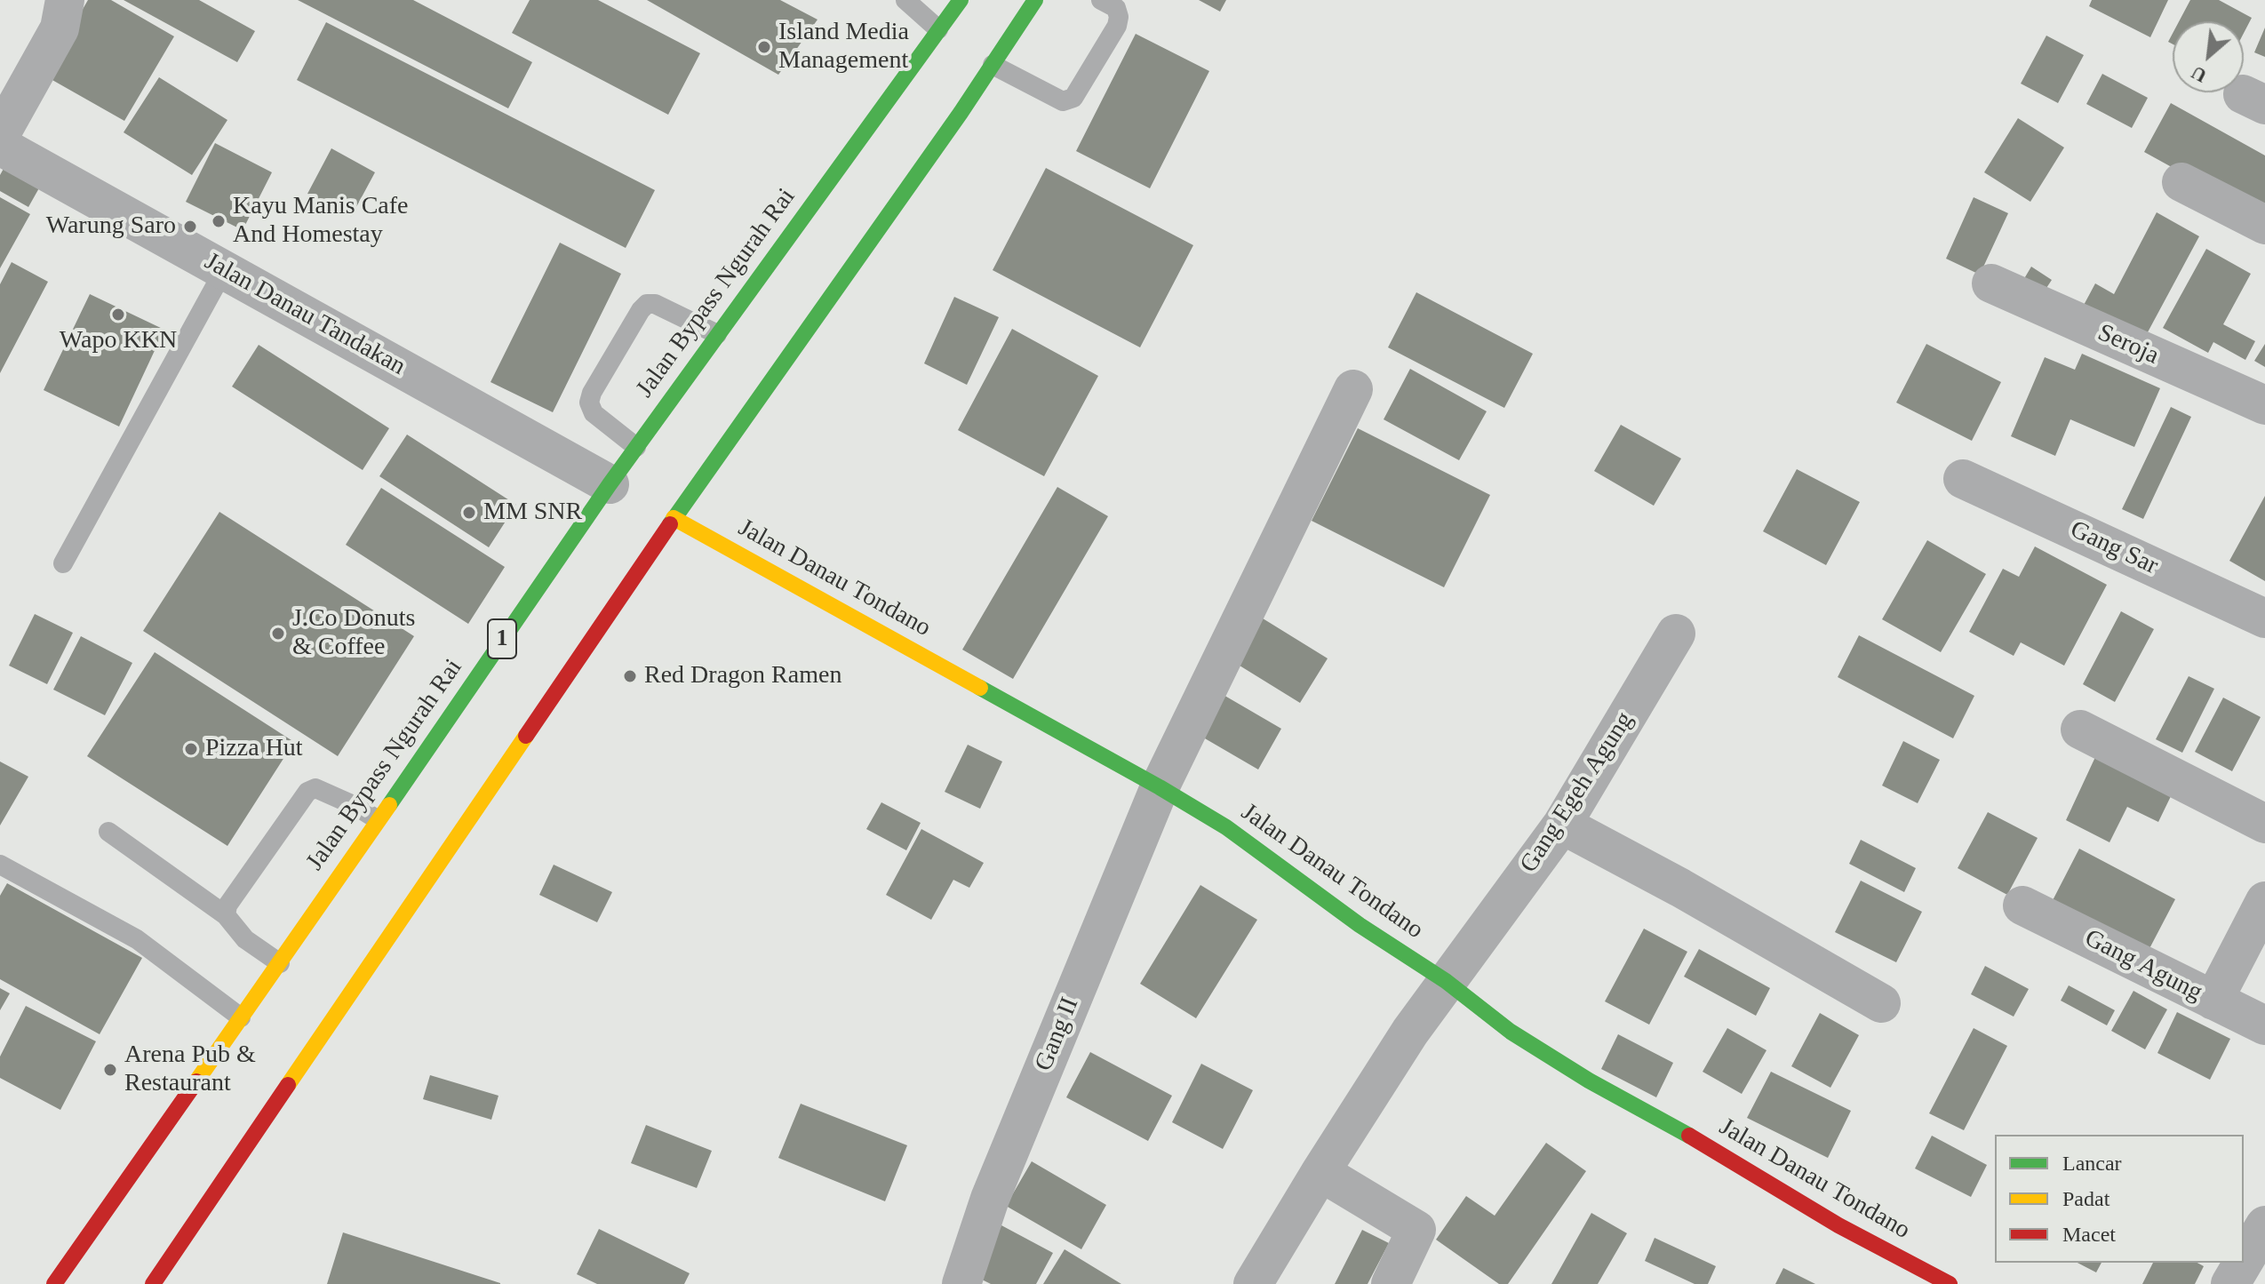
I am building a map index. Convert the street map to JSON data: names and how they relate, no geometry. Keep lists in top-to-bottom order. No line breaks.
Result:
{"streets":{"main road":["Jalan Bypass Ngurah Rai","Jalan Danau Tondano","1"],"street":["Jalan Danau Tandakan","Seroja","Gang Sar","Gang Egeh Agung","Gang Agung","Gang II"]},"crossings":[["Jalan Bypass Ngurah Rai","Jalan Danau Tandakan"],["Jalan Danau Tondano","Gang Egeh Agung"],["Jalan Danau Tondano","Gang II"]],"places":["Island Media Management","Kayu Manis Cafe And Homestay","Warung Saro","Wapo KKN","MM SNR","J.Co Donuts & Coffee","Red Dragon Ramen","Pizza Hut","Arena Pub & Restaurant"],"legend":["Lancar","Padat","Macet"],"north":"bottom left"}
